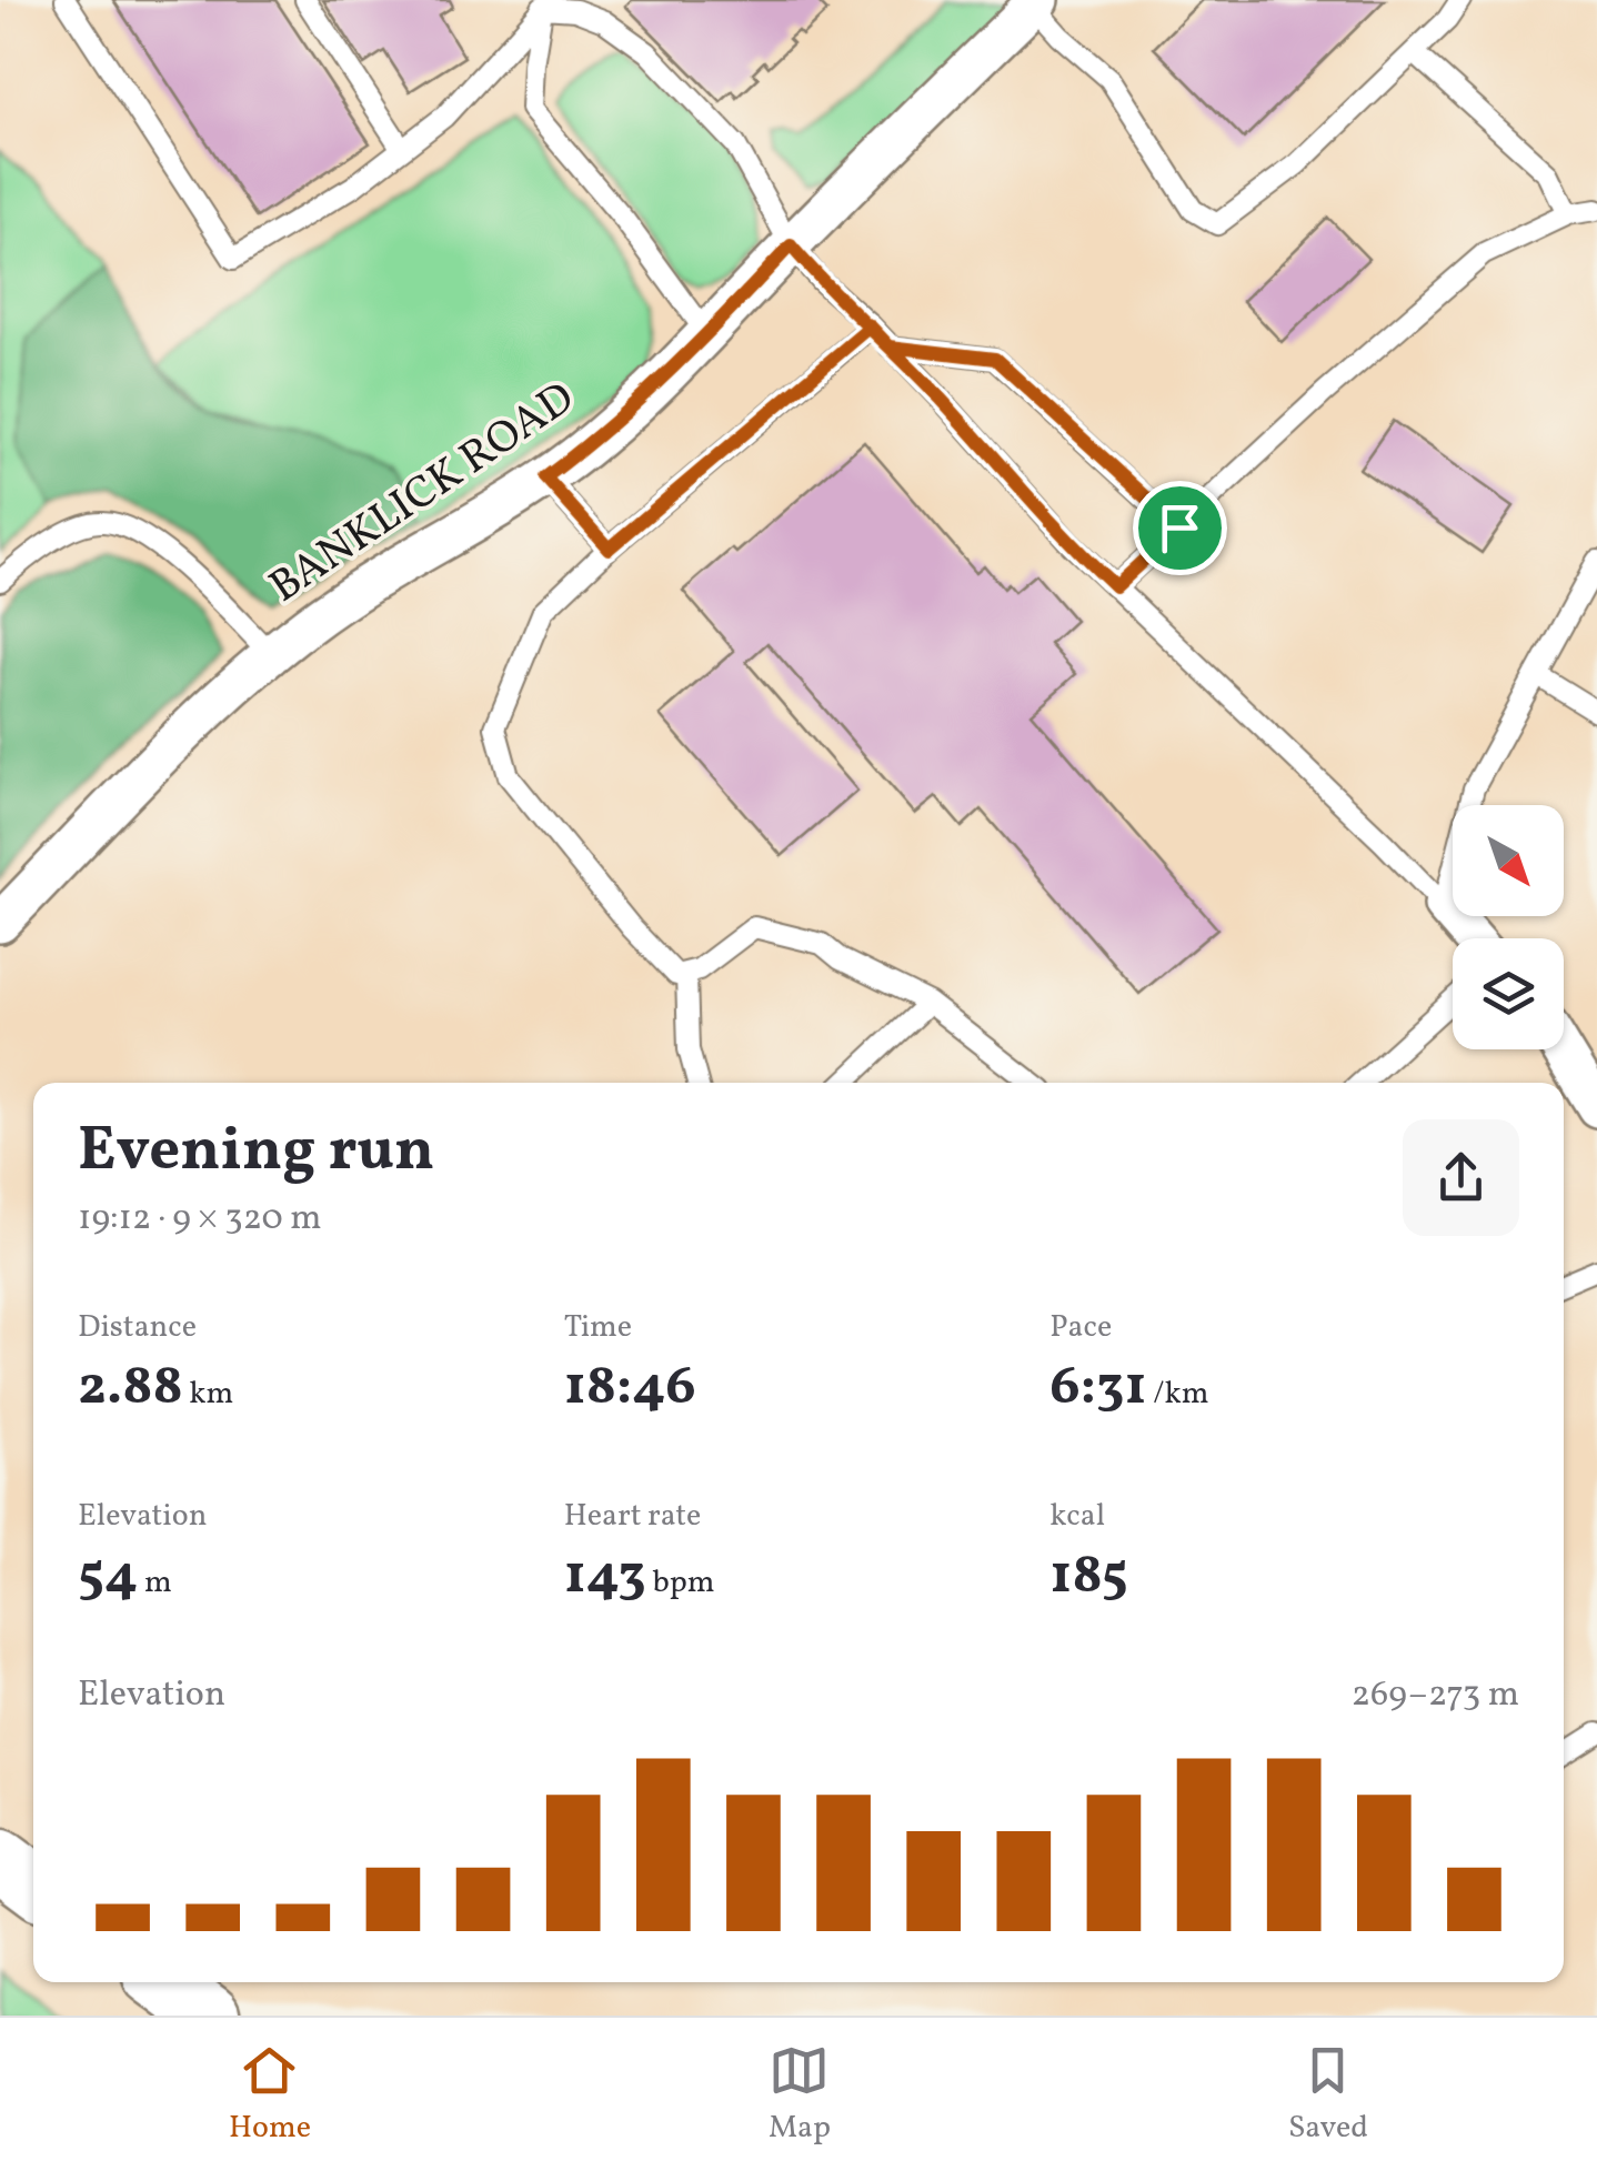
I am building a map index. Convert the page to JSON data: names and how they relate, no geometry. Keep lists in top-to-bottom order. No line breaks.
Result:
{"streets":{"street":["BANKLICK ROAD"]},"north":"bottom right","page":{"heading":["Evening run","19:12 · 9 × 320 m"],"stats":[["Distance","2.88 km"],["Time","18:46"],["Pace","6:31 /km"],["Elevation","54 m"],["Heart rate","143 bpm"],["kcal","185"]],"chart":["Elevation","269–273 m"],"tabs":["Home","Map","Saved"]}}
